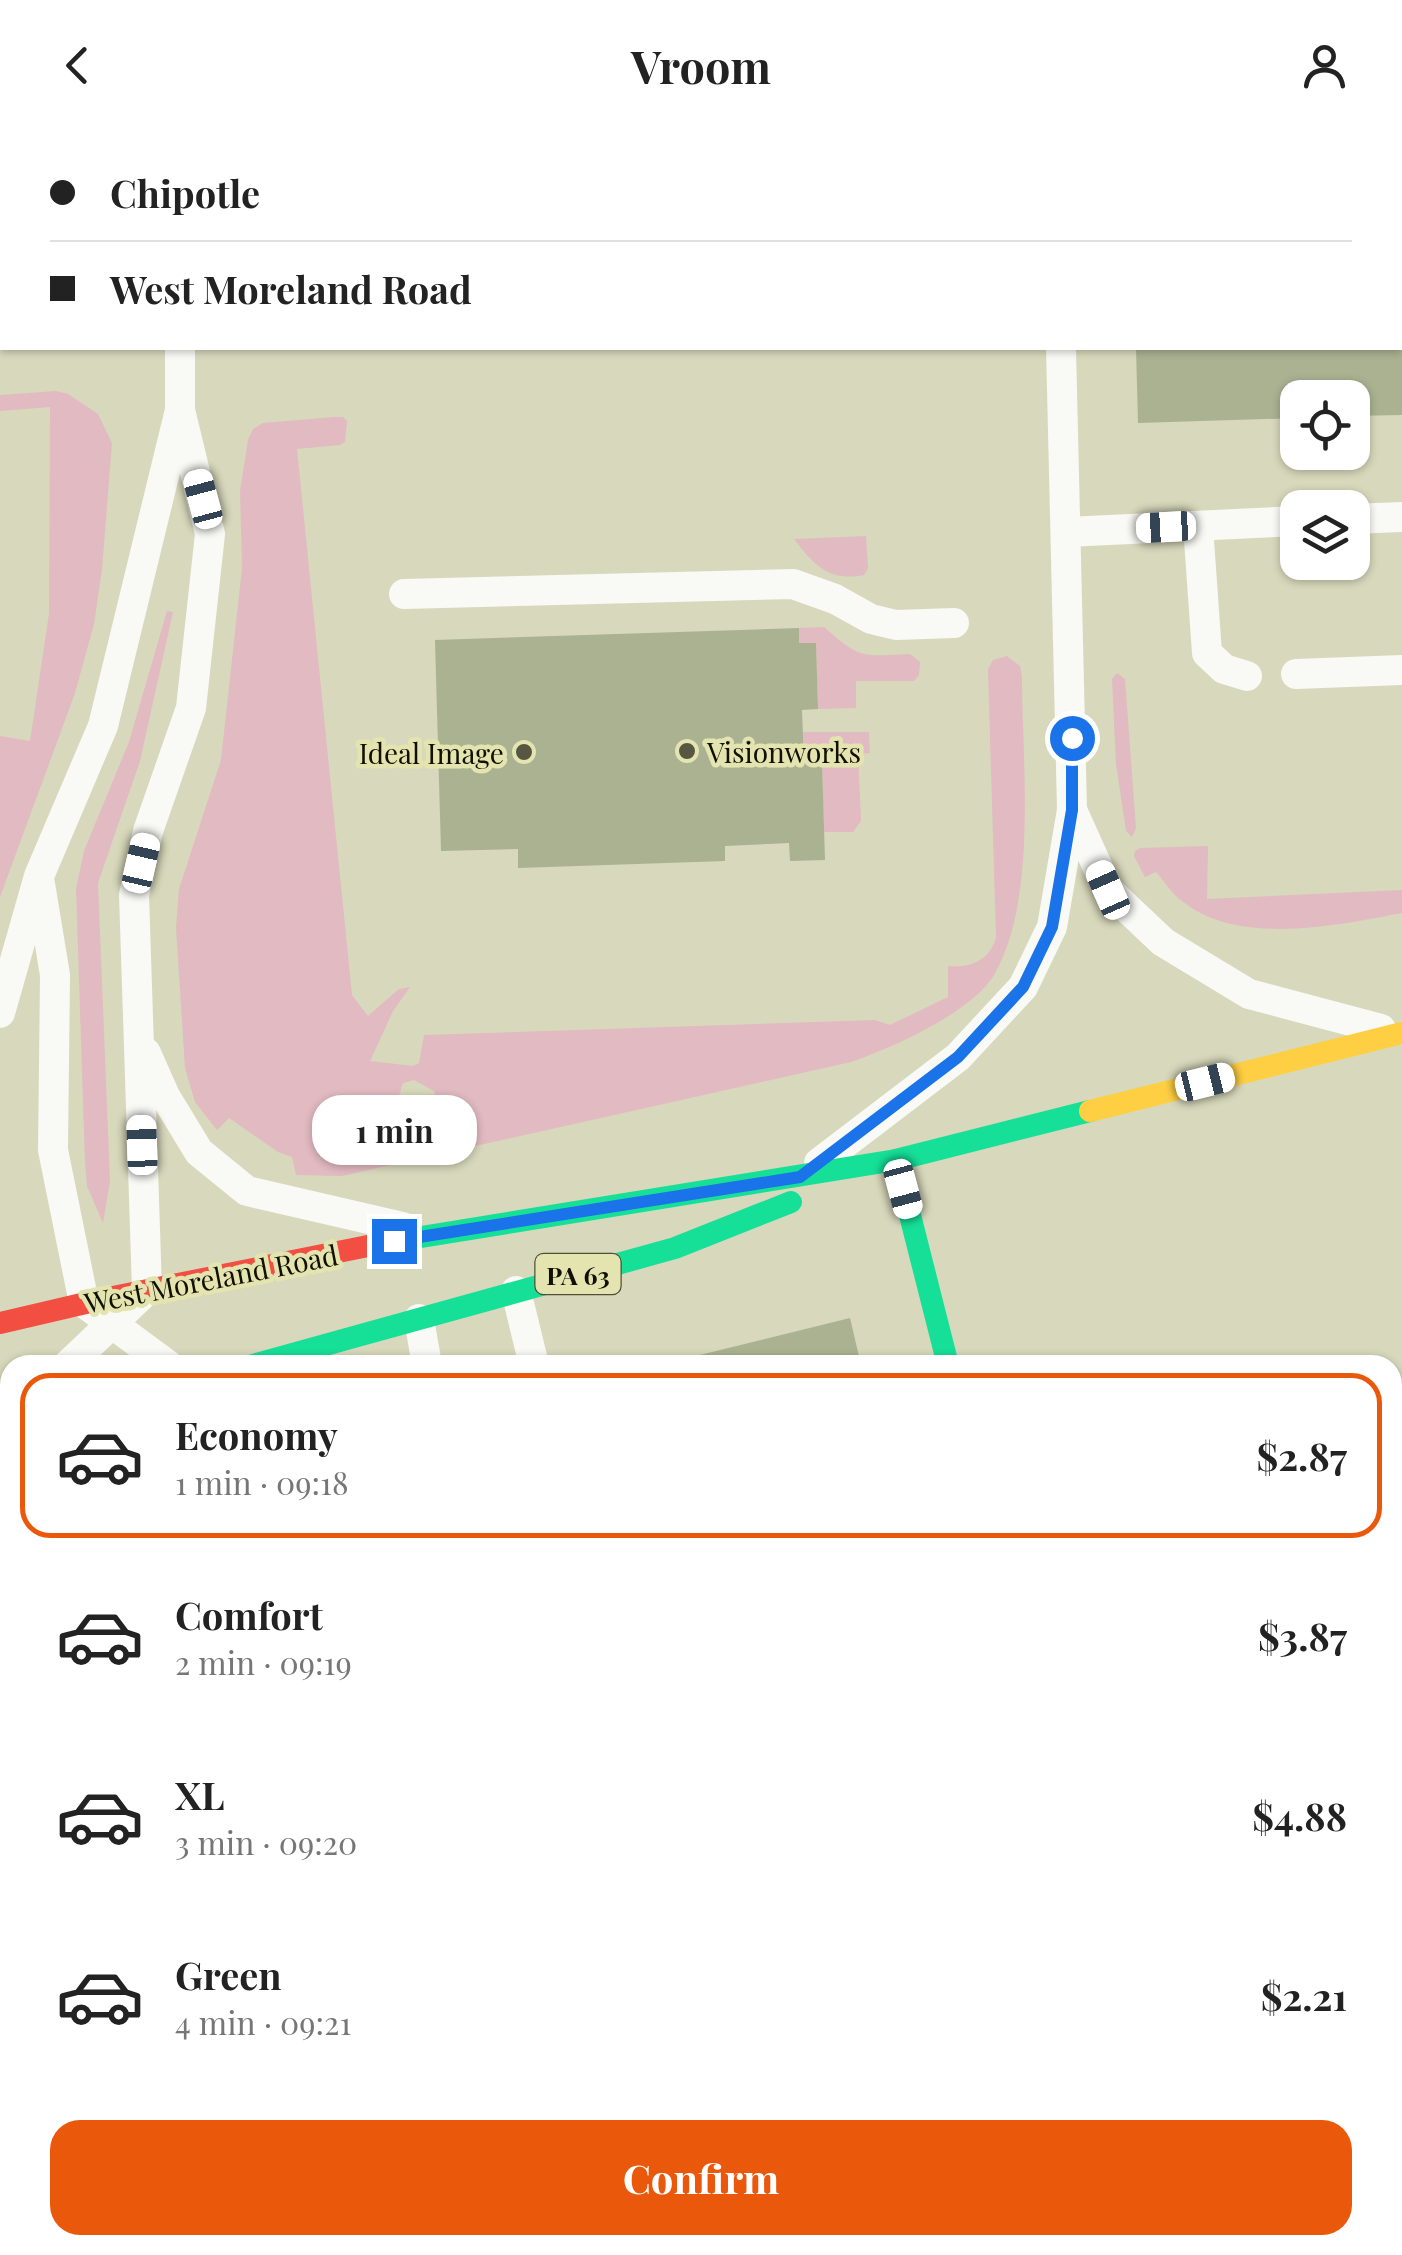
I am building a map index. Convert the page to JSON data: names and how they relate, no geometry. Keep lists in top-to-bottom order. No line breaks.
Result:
{"streets":{"main road":["PA 63","West Moreland Road"]},"places":["Visionworks","Ideal Image"],"page":{"header":"Vroom","banner":["Chipotle","West Moreland Road"],"bubble":"1 min","list":[{"name":"Economy","note":"1 min · 09:18","value":"$2.87"},{"name":"Comfort","note":"2 min · 09:19","value":"$3.87"},{"name":"XL","note":"3 min · 09:20","value":"$4.88"},{"name":"Green","note":"4 min · 09:21","value":"$2.21"}],"buttons":"Confirm"}}
